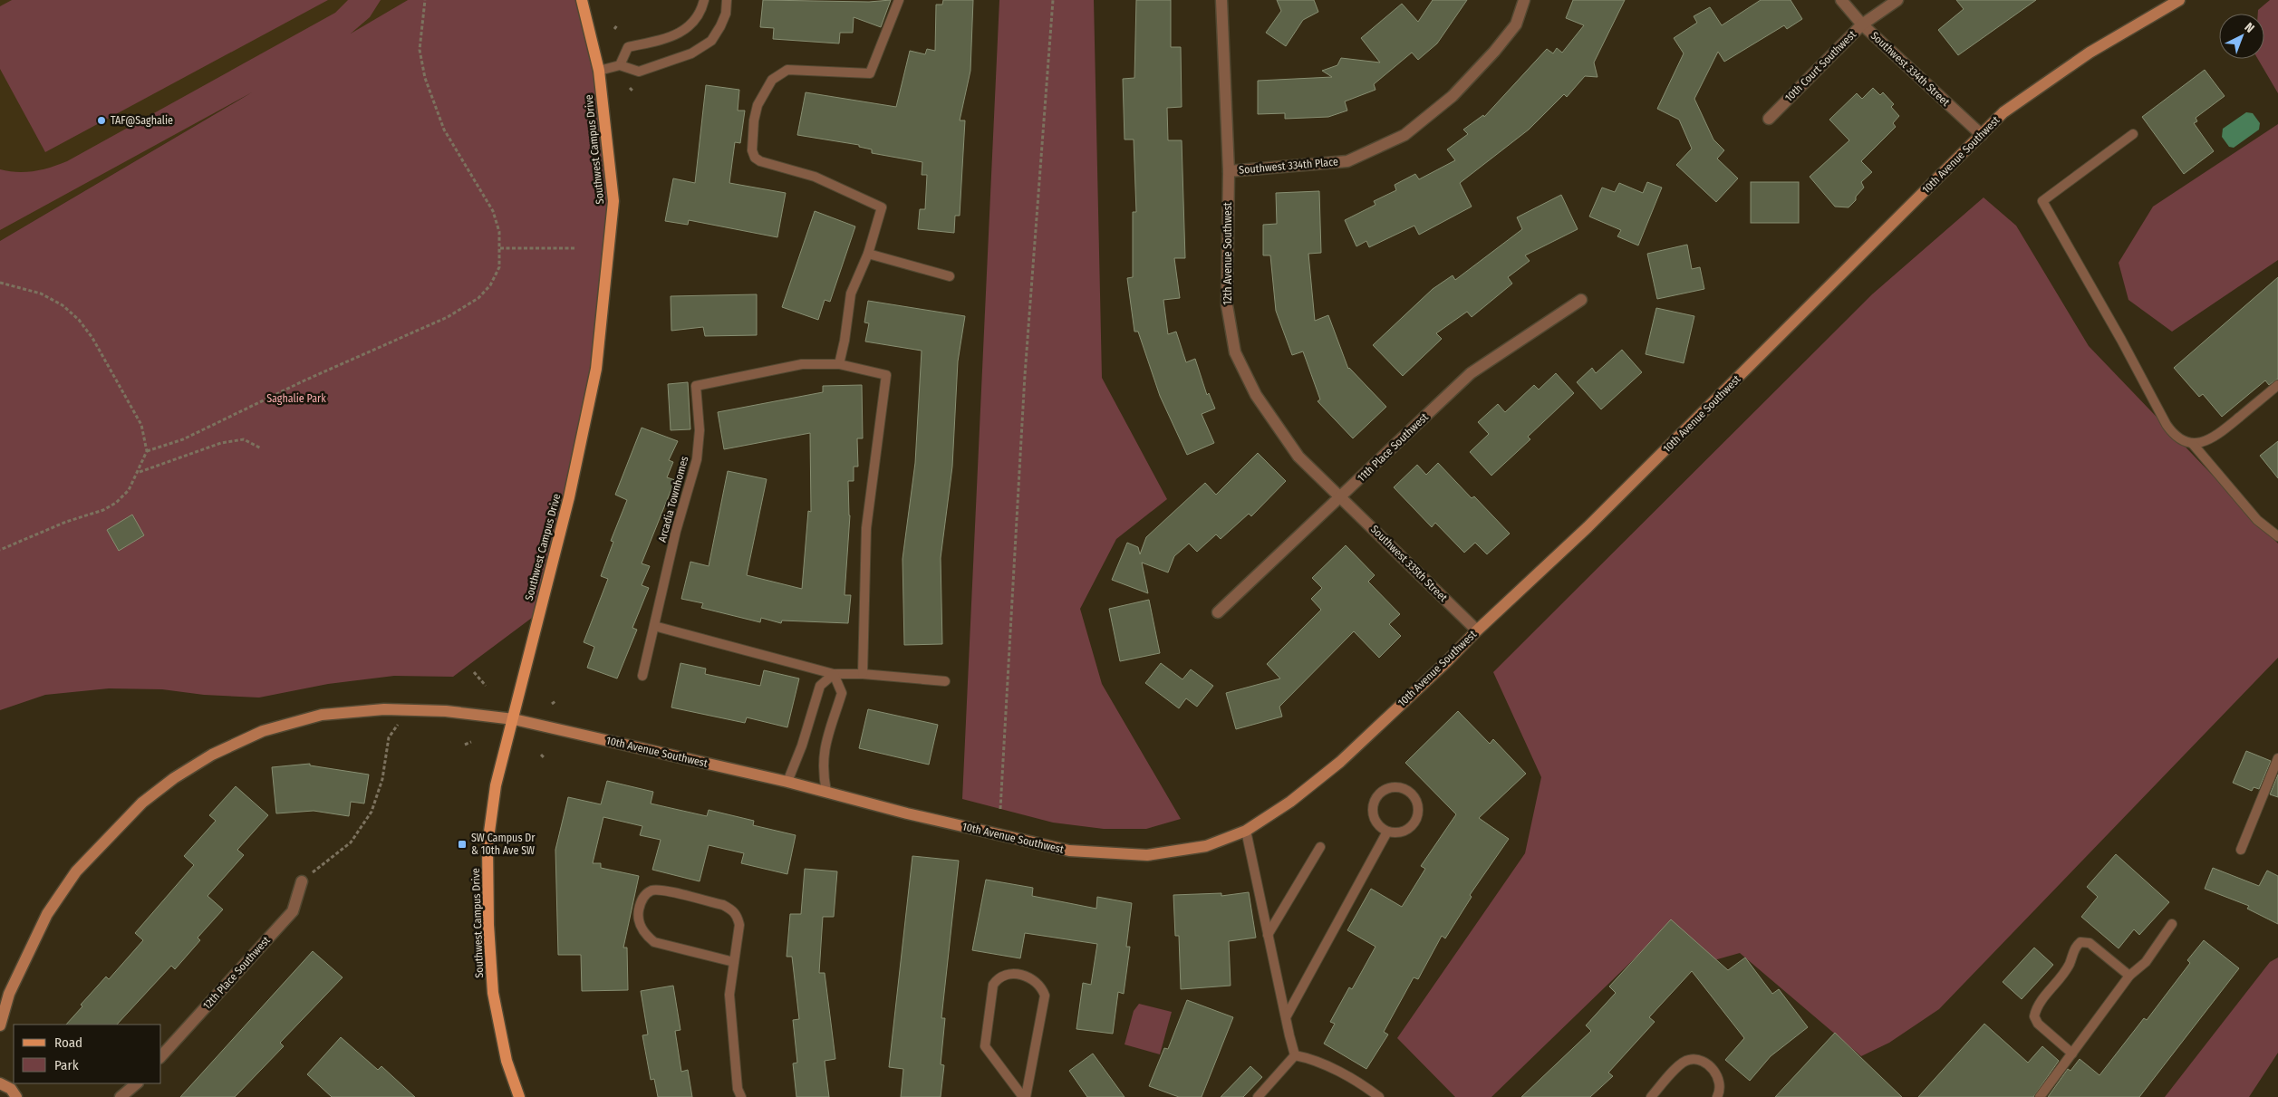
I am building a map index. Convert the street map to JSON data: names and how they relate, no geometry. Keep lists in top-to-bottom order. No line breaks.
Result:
{"streets":{"main road":["Southwest Campus Drive"],"street":["10th Court Southwest","Southwest 334th Street","10th Avenue Southwest","Southwest 334th Place","12th Avenue Southwest","11th Place Southwest","Southwest 335th Street","12th Place Southwest"],"lane":["Arcadia Townhomes"]},"crossings":[["10th Court Southwest","Southwest 334th Street"],["Southwest 334th Street","10th Avenue Southwest"],["Southwest Campus Drive","10th Avenue Southwest"],["10th Avenue Southwest","Southwest 335th Street"],["Southwest 334th Place","12th Avenue Southwest"],["12th Avenue Southwest","11th Place Southwest"],["12th Avenue Southwest","Southwest 335th Street"],["11th Place Southwest","Southwest 335th Street"]],"parks":["Saghalie Park"],"places":{"other":["TAF@Saghalie"],"transit":["SW Campus Dr & 10th Ave SW"]},"legend":["Road","Park"],"north":"top right"}
